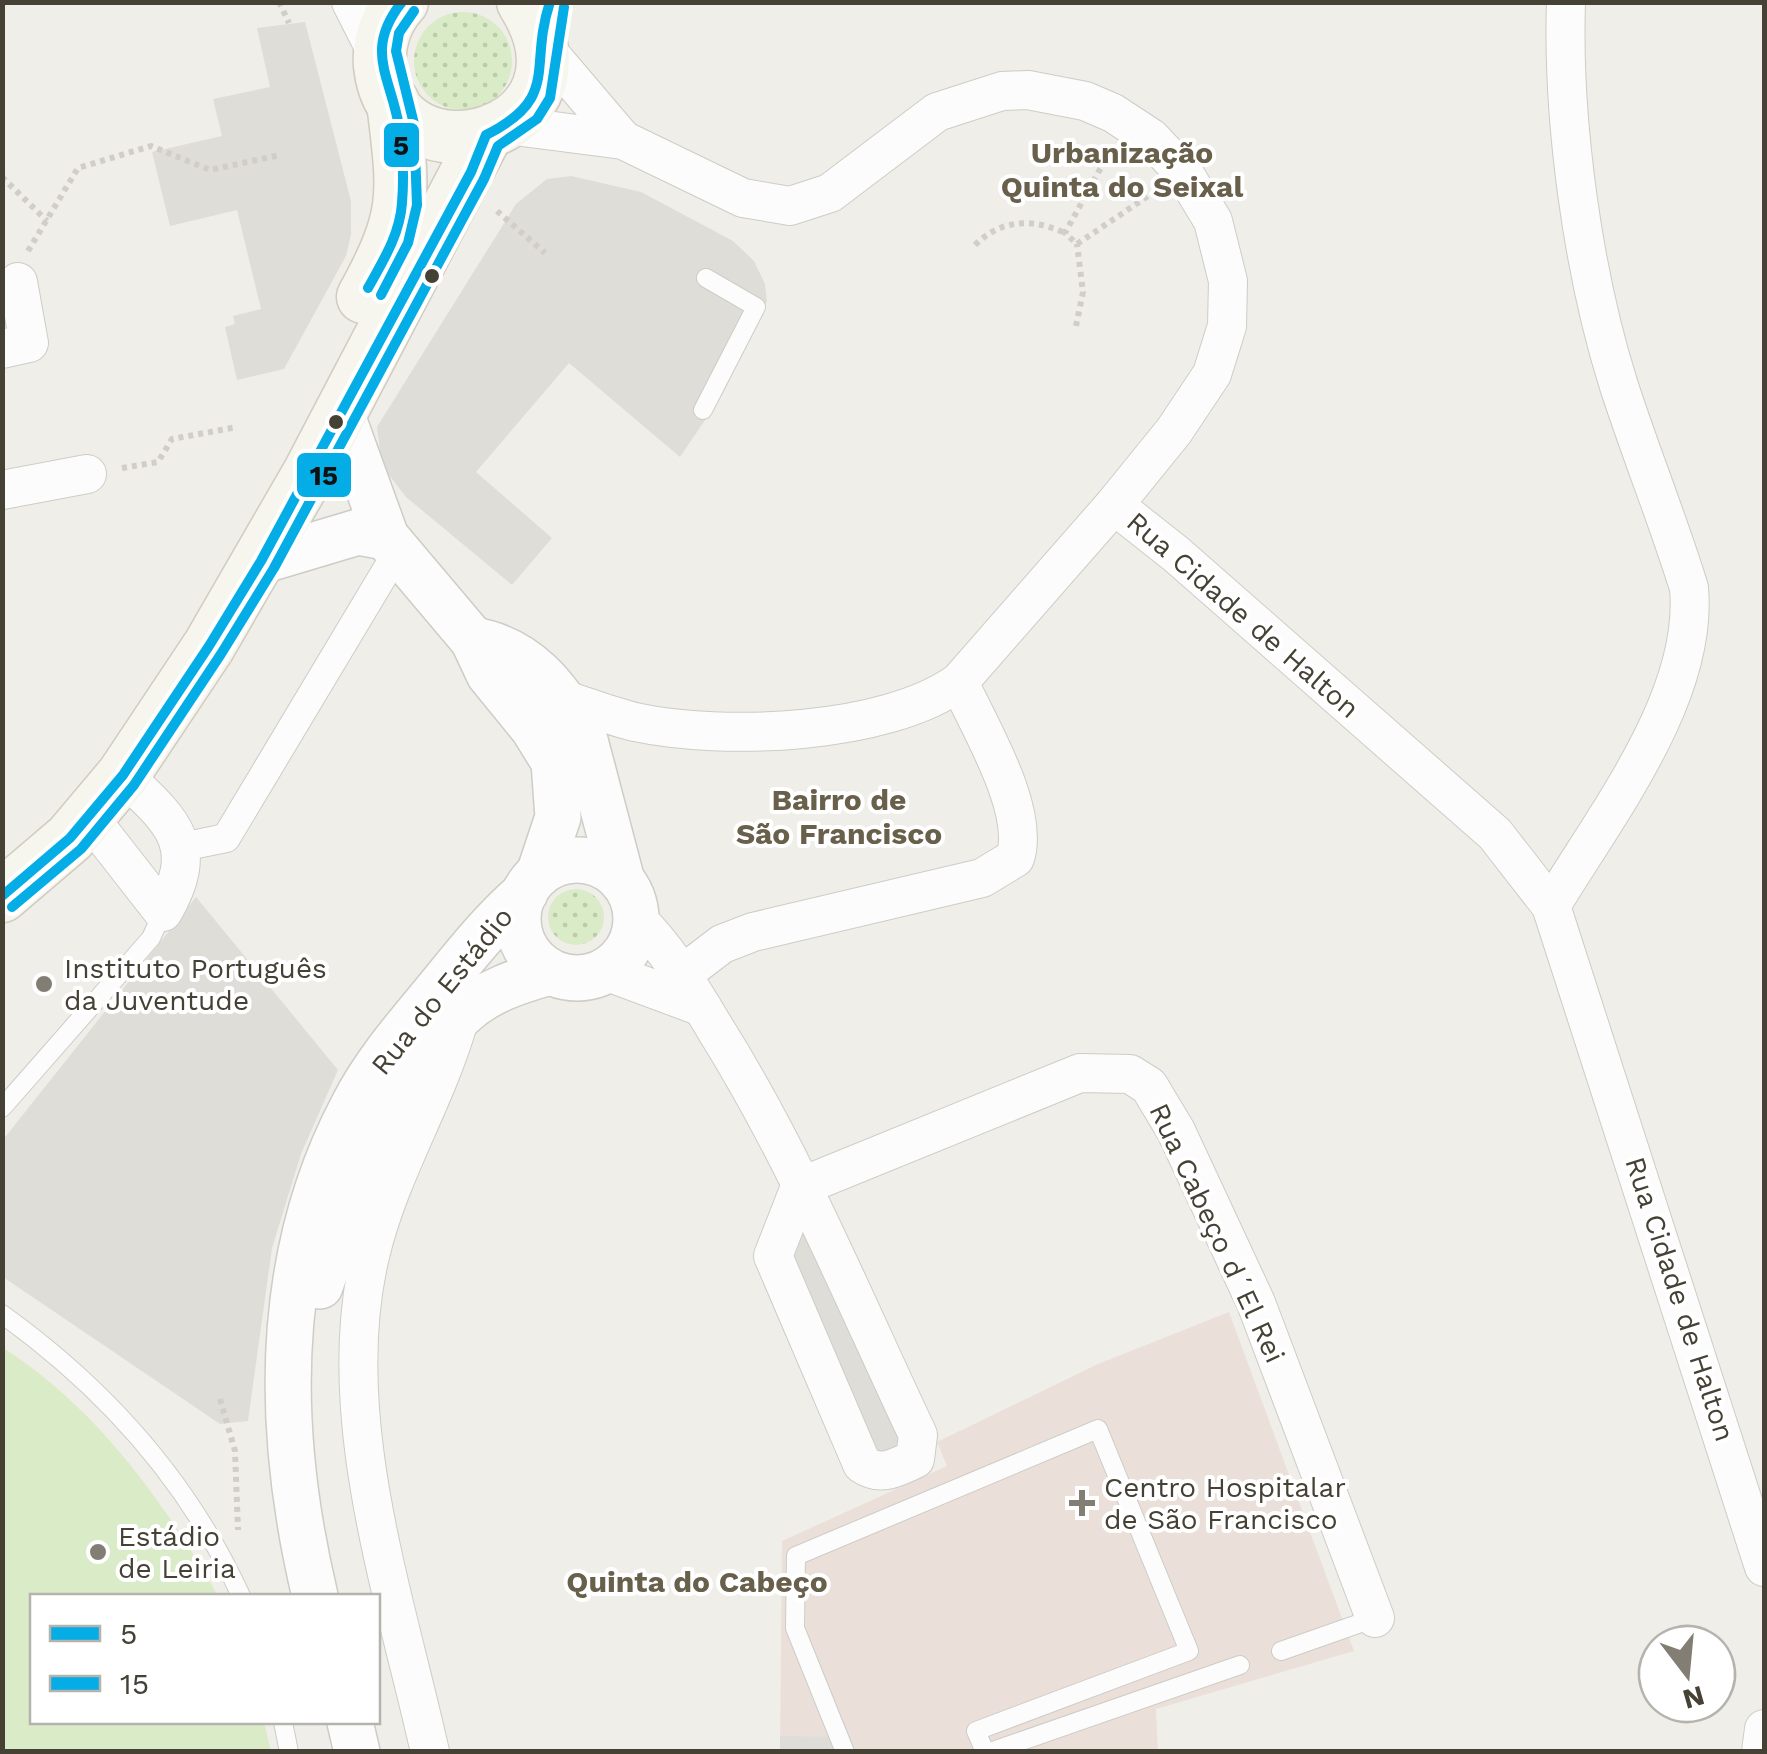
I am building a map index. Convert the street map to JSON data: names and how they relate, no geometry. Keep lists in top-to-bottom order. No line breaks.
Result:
{"streets":{"street":["Rua Cidade de Halton","Rua do Estádio","Rua Cabeço d´El Rei"]},"districts":["Urbanização Quinta do Seixal","Bairro de São Francisco","Quinta do Cabeço"],"places":{"other":["Instituto Português da Juventude","Estádio de Leiria"],"health":["Centro Hospitalar de São Francisco"]},"lines":["transit line 5","transit line 15"],"legend":["5","15"],"north":"bottom"}
